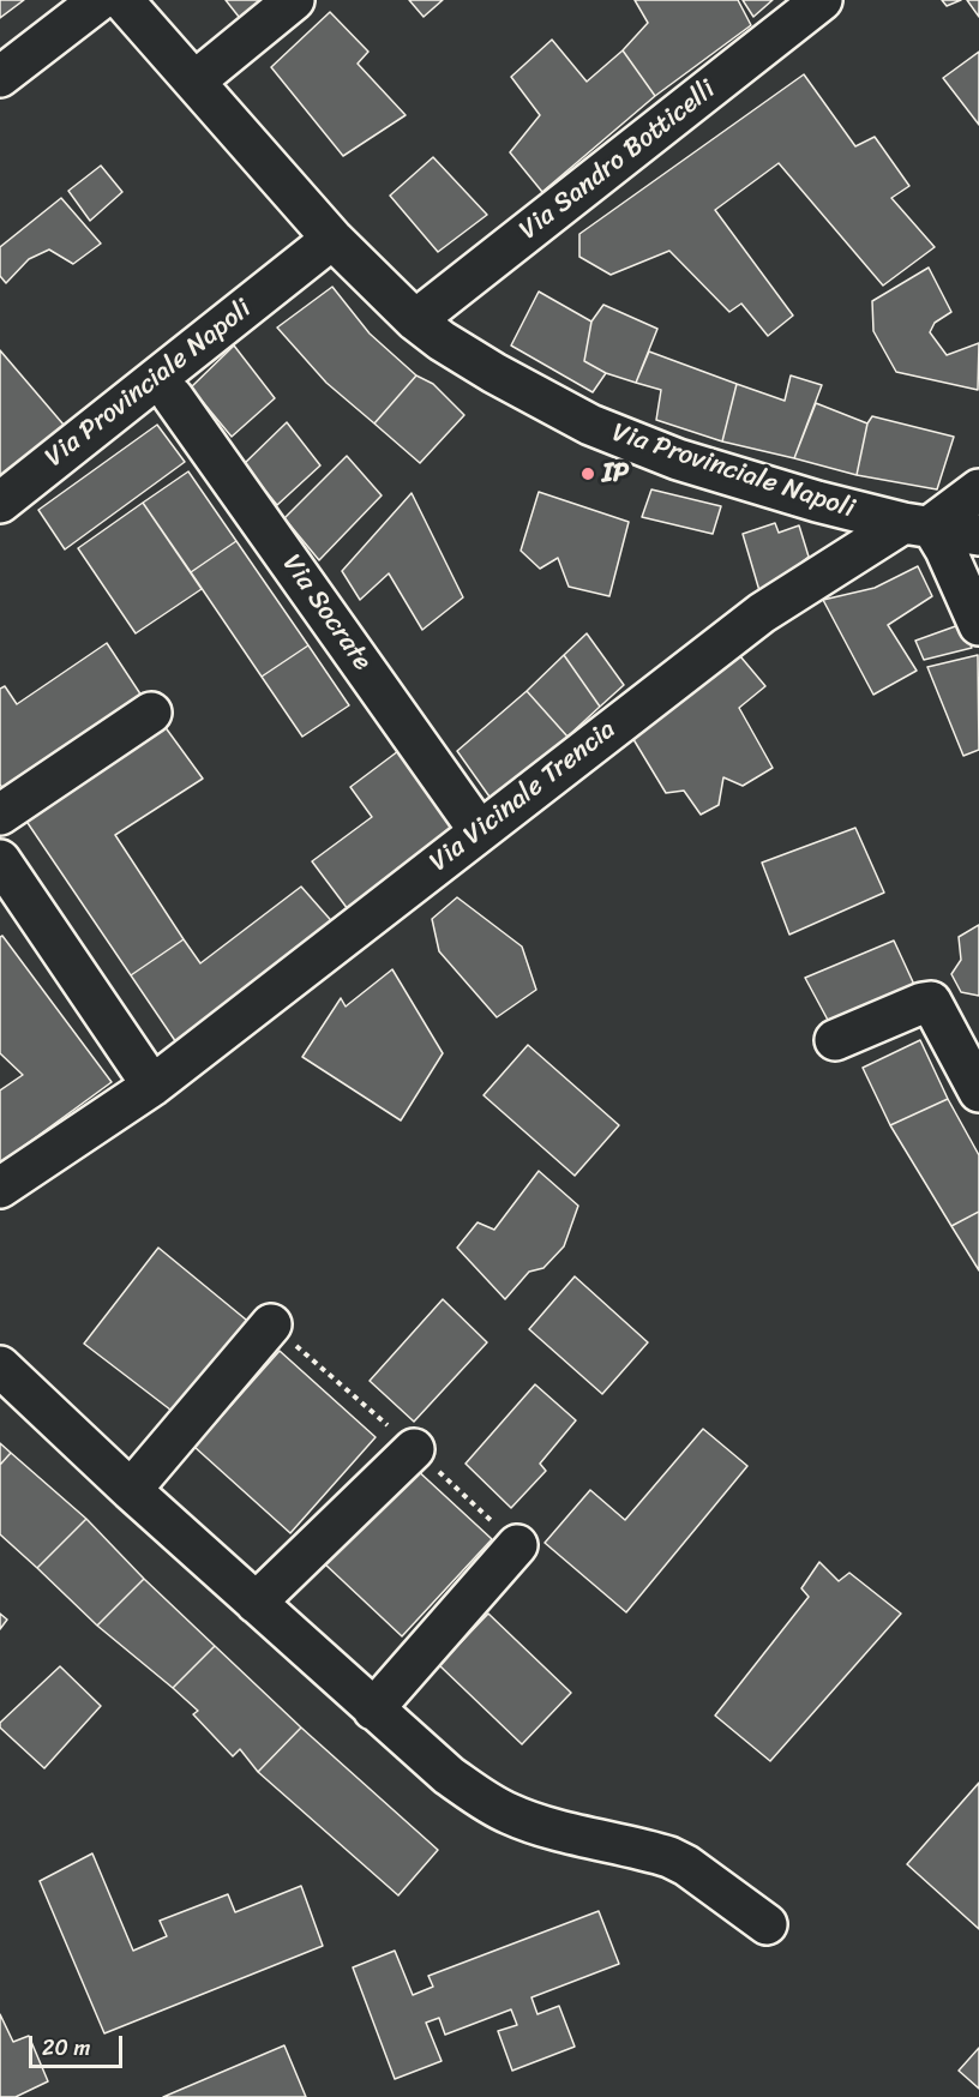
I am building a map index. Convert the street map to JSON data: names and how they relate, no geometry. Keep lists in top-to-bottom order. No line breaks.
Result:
{"streets":{"street":["Via Sandro Botticelli","Via Provinciale Napoli","Via Socrate","Via Vicinale Trencia"]},"crossings":[["Via Sandro Botticelli","Via Provinciale Napoli"],["Via Provinciale Napoli","Via Vicinale Trencia"],["Via Socrate","Via Vicinale Trencia"]],"places":["IP"],"scale_bar":"20 m"}
